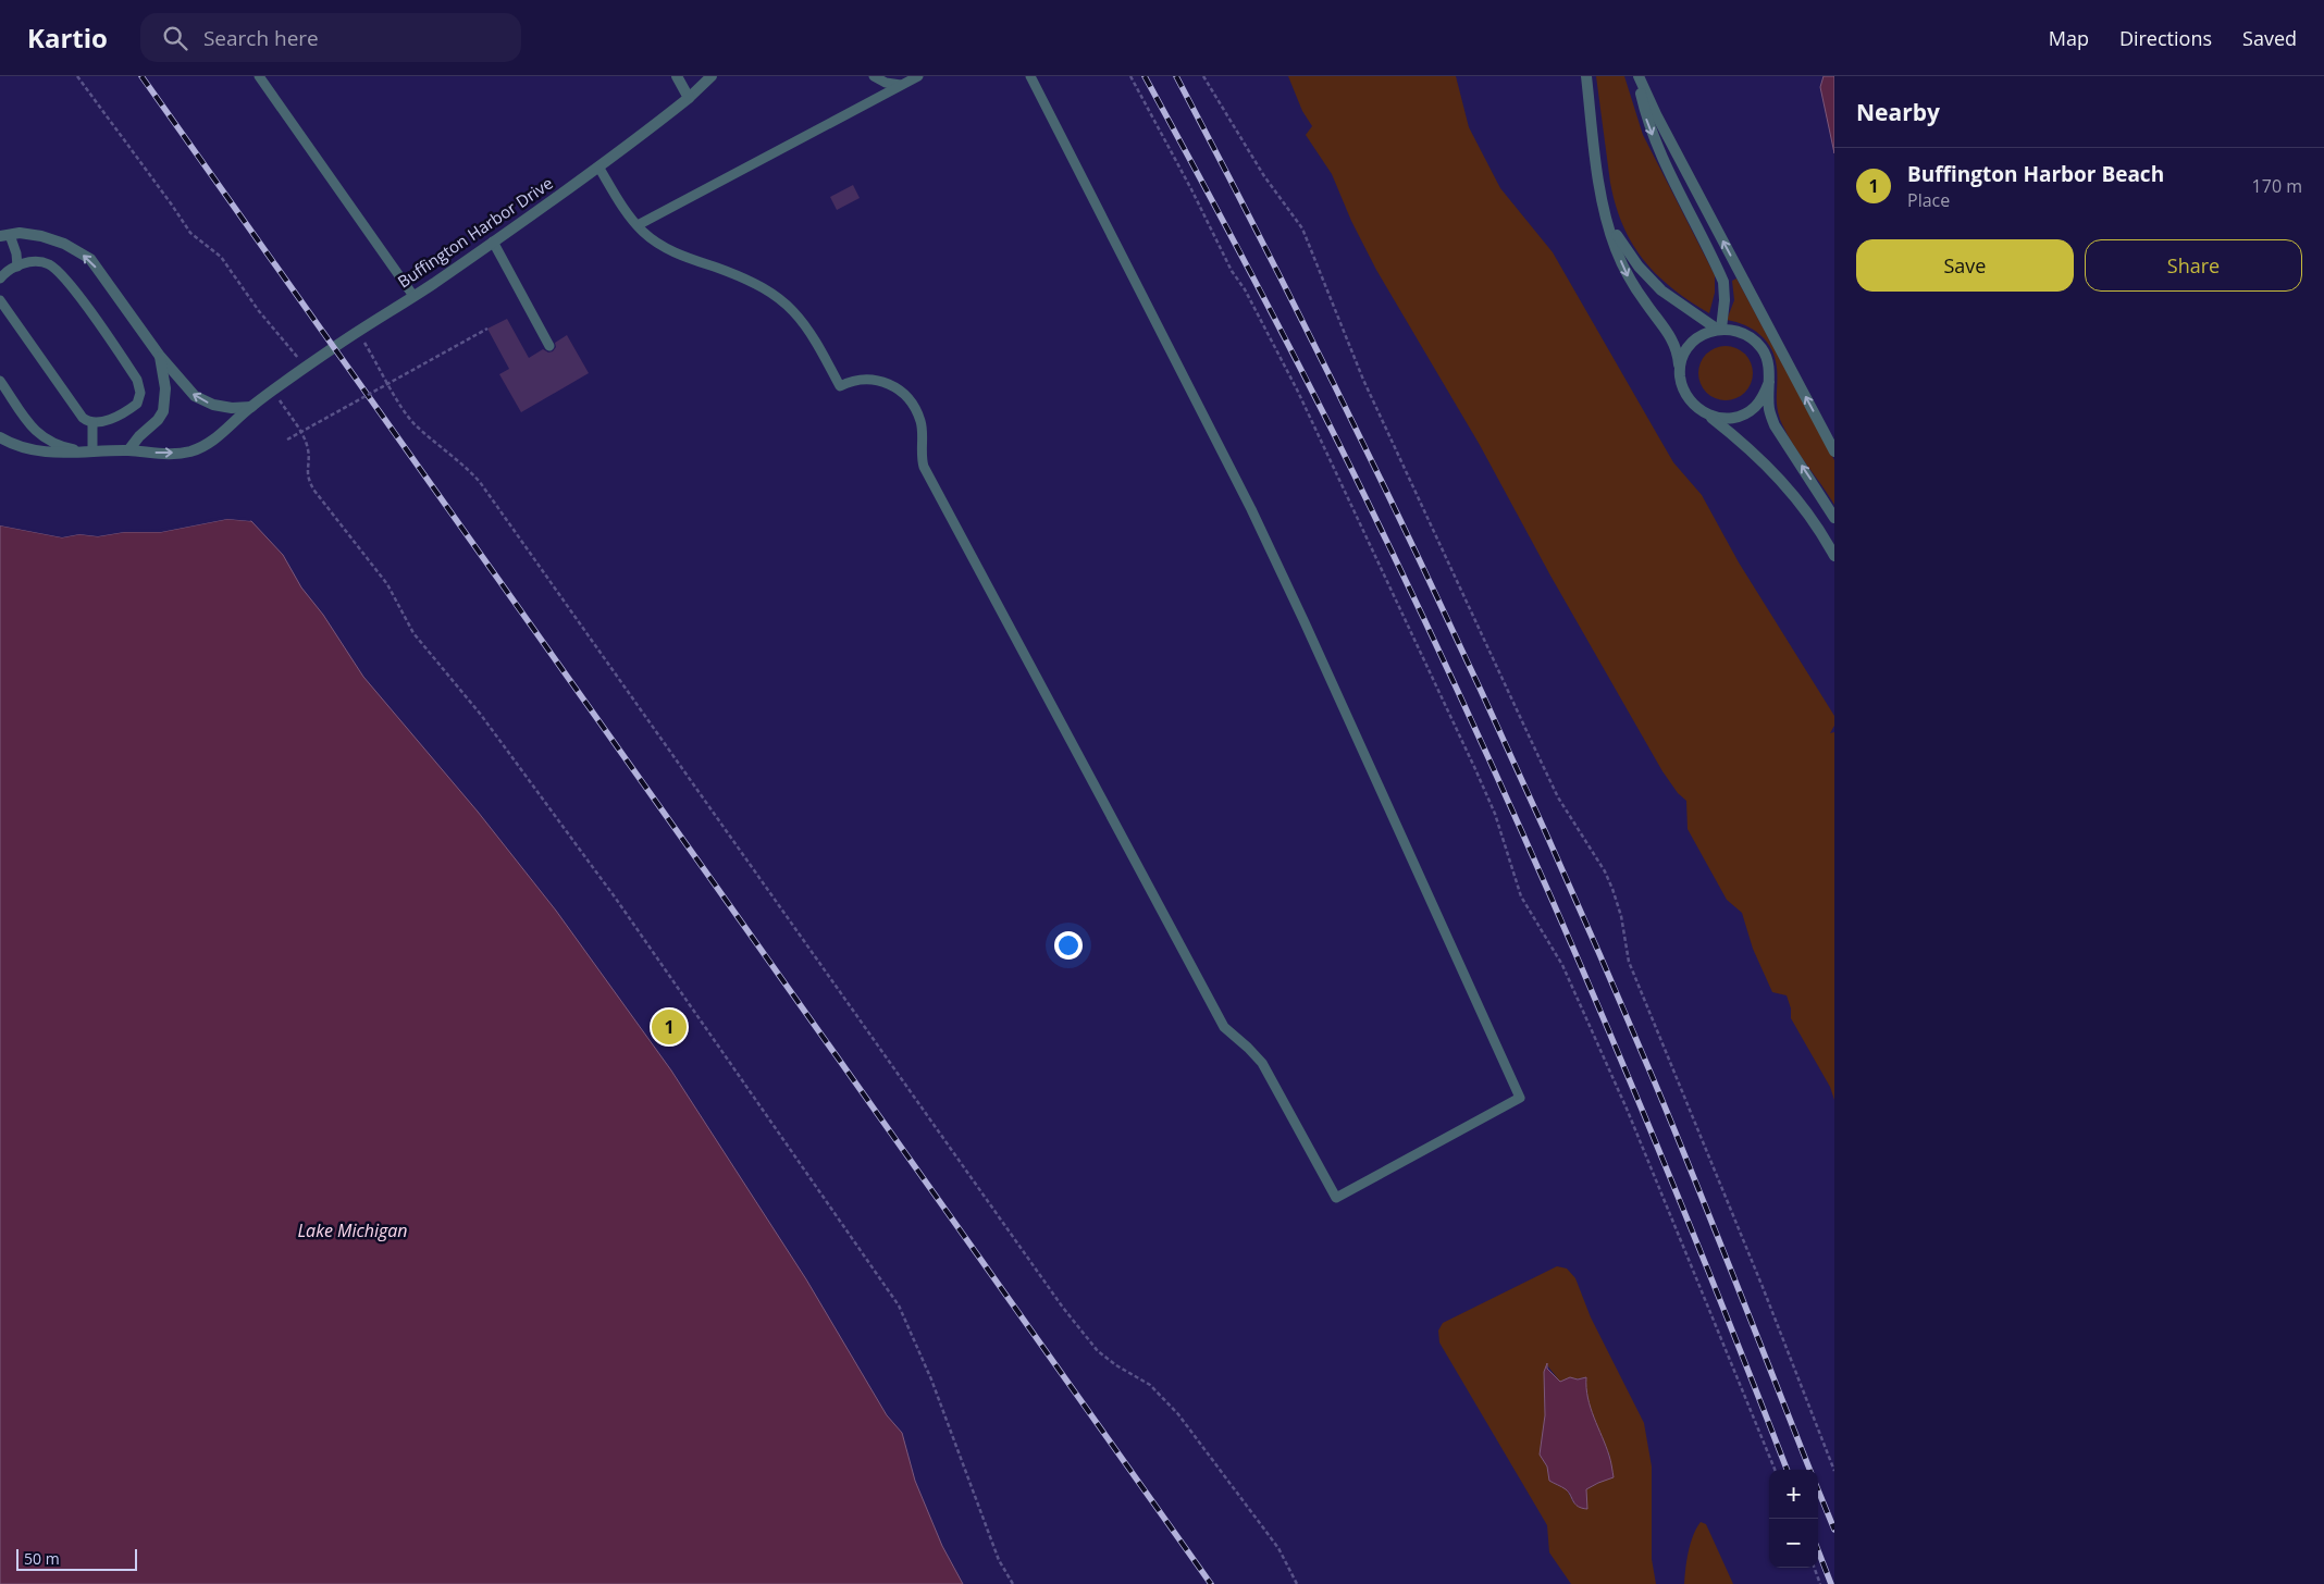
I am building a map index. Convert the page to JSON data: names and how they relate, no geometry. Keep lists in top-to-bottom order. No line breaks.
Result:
{"streets":{"street":["Buffington Harbor Drive"]},"water":["Lake Michigan"],"scale_bar":"50 m","page":{"header":"Kartio","search":"Search here","nav":["Map","Directions","Saved"],"heading":"Nearby","list":[{"mark":"1","name":"Buffington Harbor Beach","note":"Place","value":"170 m"}],"buttons":["Save","Share"],"pins":"1","map_buttons":["+","−"],"scale":"50 m"}}
